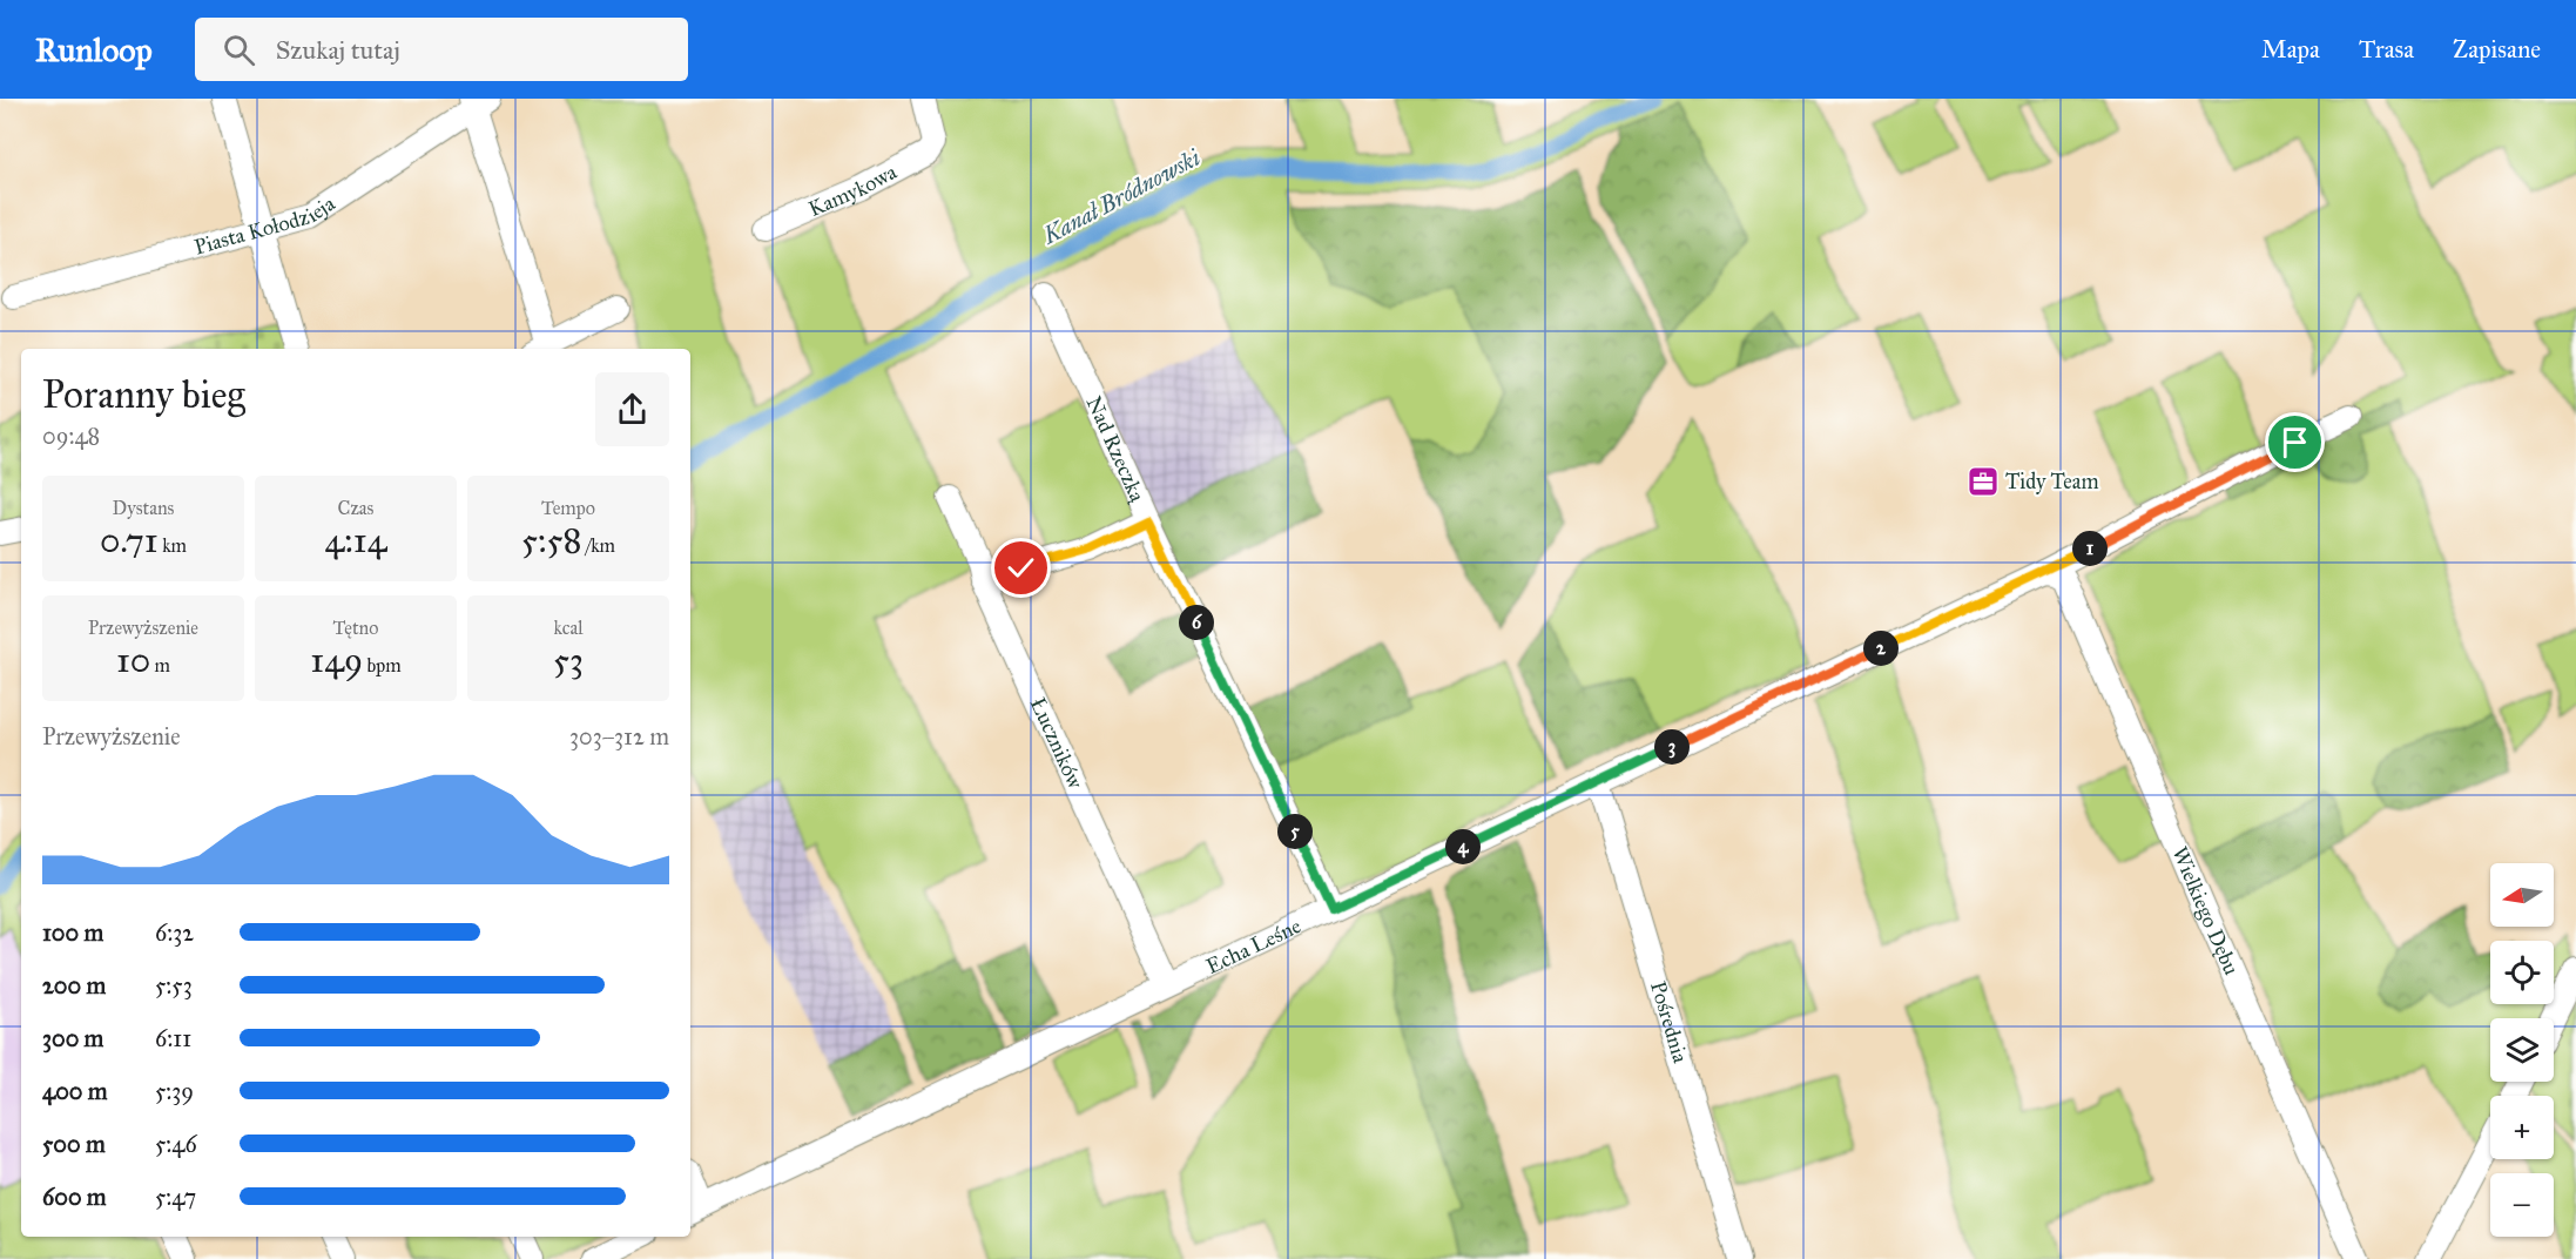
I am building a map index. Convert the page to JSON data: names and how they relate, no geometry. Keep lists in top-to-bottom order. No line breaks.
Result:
{"streets":{"street":["Kamykowa","Piasta Kołodzieja","Nad Rzeczką","Łuczników","Wielkiego Dębu","Echa Leśne","Pośrednia"]},"crossings":[["Nad Rzeczką","Echa Leśne"],["Łuczników","Echa Leśne"],["Wielkiego Dębu","Echa Leśne"],["Echa Leśne","Pośrednia"]],"water":["Kanał Bródnowski"],"places":{"office":["Tidy Team"]},"north":"left","page":{"header":"Runloop","search":"Szukaj tutaj","nav":["Mapa","Trasa","Zapisane"],"heading":["Poranny bieg","09:48"],"stats":[["Dystans","0.71 km"],["Czas","4:14"],["Tempo","5:58 /km"],["Przewyższenie","10 m"],["Tętno","149 bpm"],["kcal","53"]],"pins":["1","6","2","3","5","4"],"chart":["Przewyższenie","303–312 m"],"map_buttons":["+","−"],"list":[{"name":"100 m","note":"6:32"},{"name":"200 m","note":"5:53"},{"name":"300 m","note":"6:11"},{"name":"400 m","note":"5:39"},{"name":"500 m","note":"5:46"},{"name":"600 m","note":"5:47"}]}}
